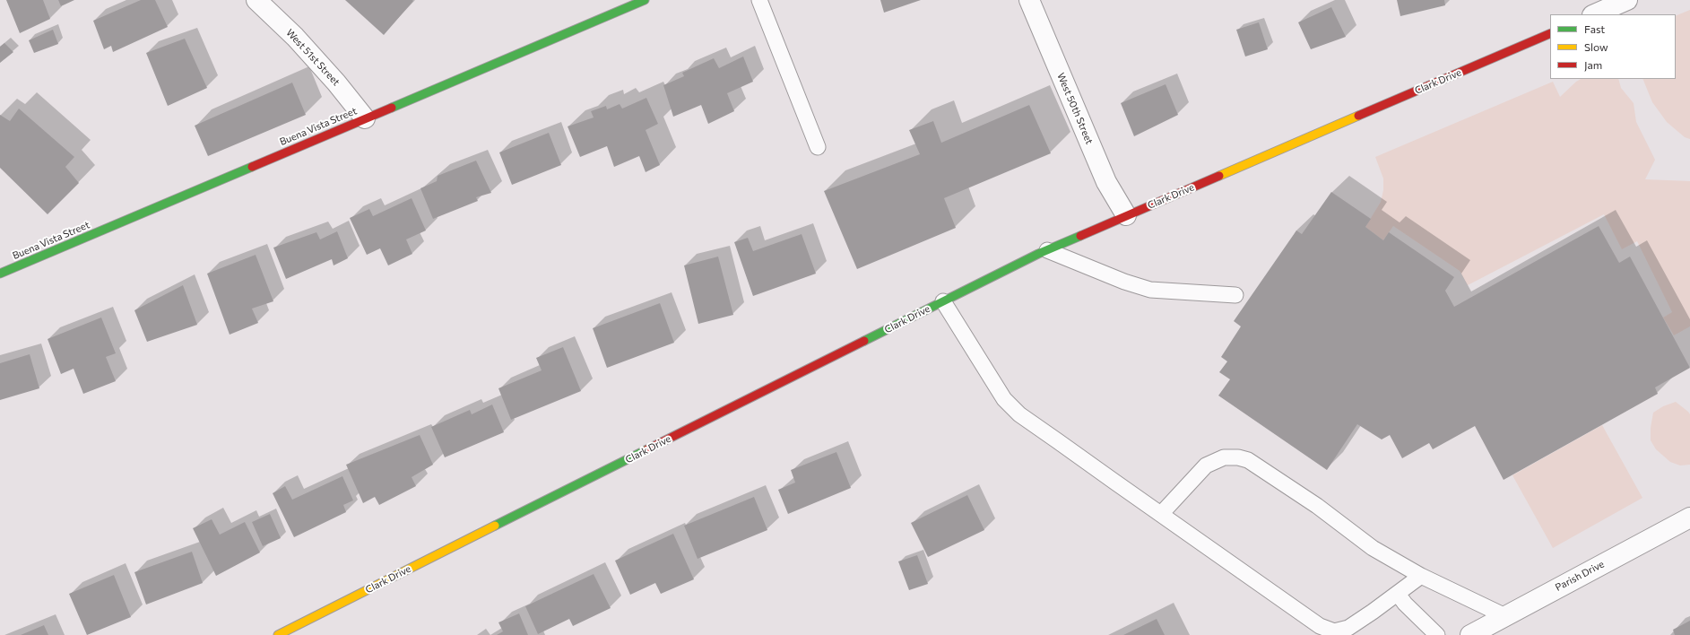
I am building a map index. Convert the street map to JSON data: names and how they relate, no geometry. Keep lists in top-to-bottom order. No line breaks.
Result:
{"streets":{"street":["West 51st Street","Clark Drive","West 50th Street","Buena Vista Street","Parish Drive"]},"crossings":[["West 51st Street","Buena Vista Street"],["Clark Drive","West 50th Street"]],"legend":["Fast","Slow","Jam"]}
